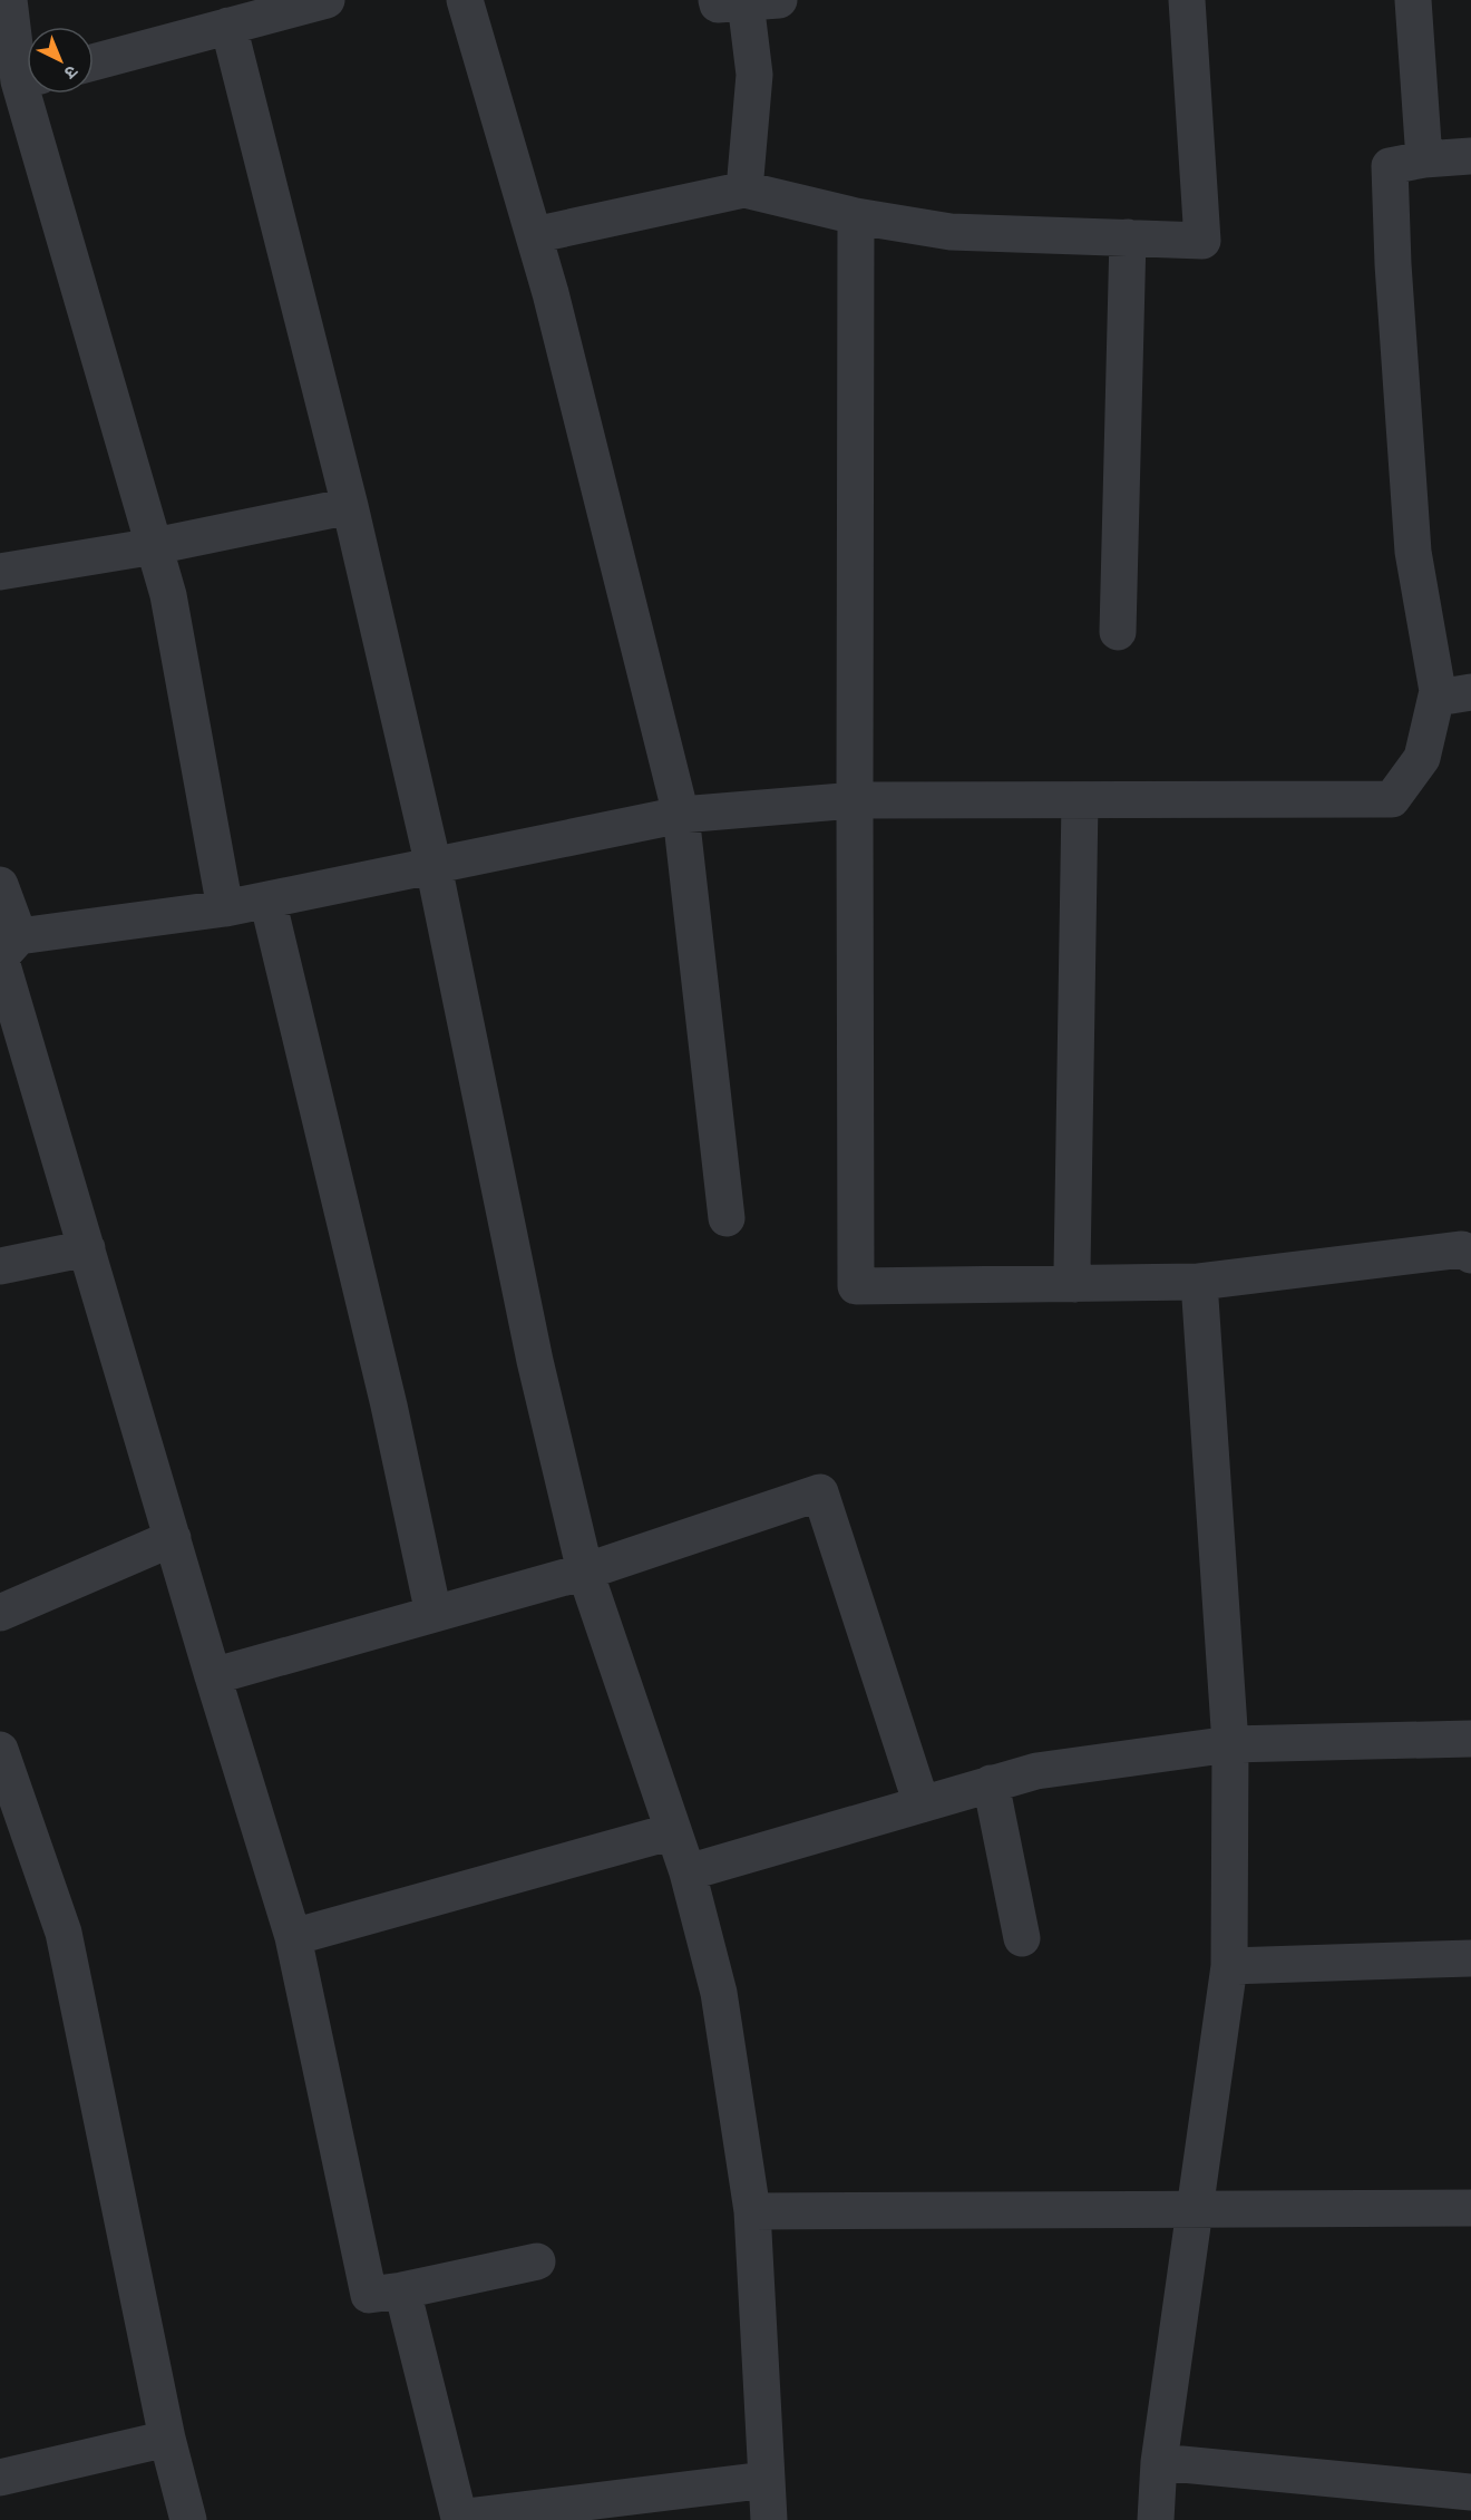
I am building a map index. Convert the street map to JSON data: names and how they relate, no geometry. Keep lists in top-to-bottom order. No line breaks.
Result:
{"north":"bottom right"}
